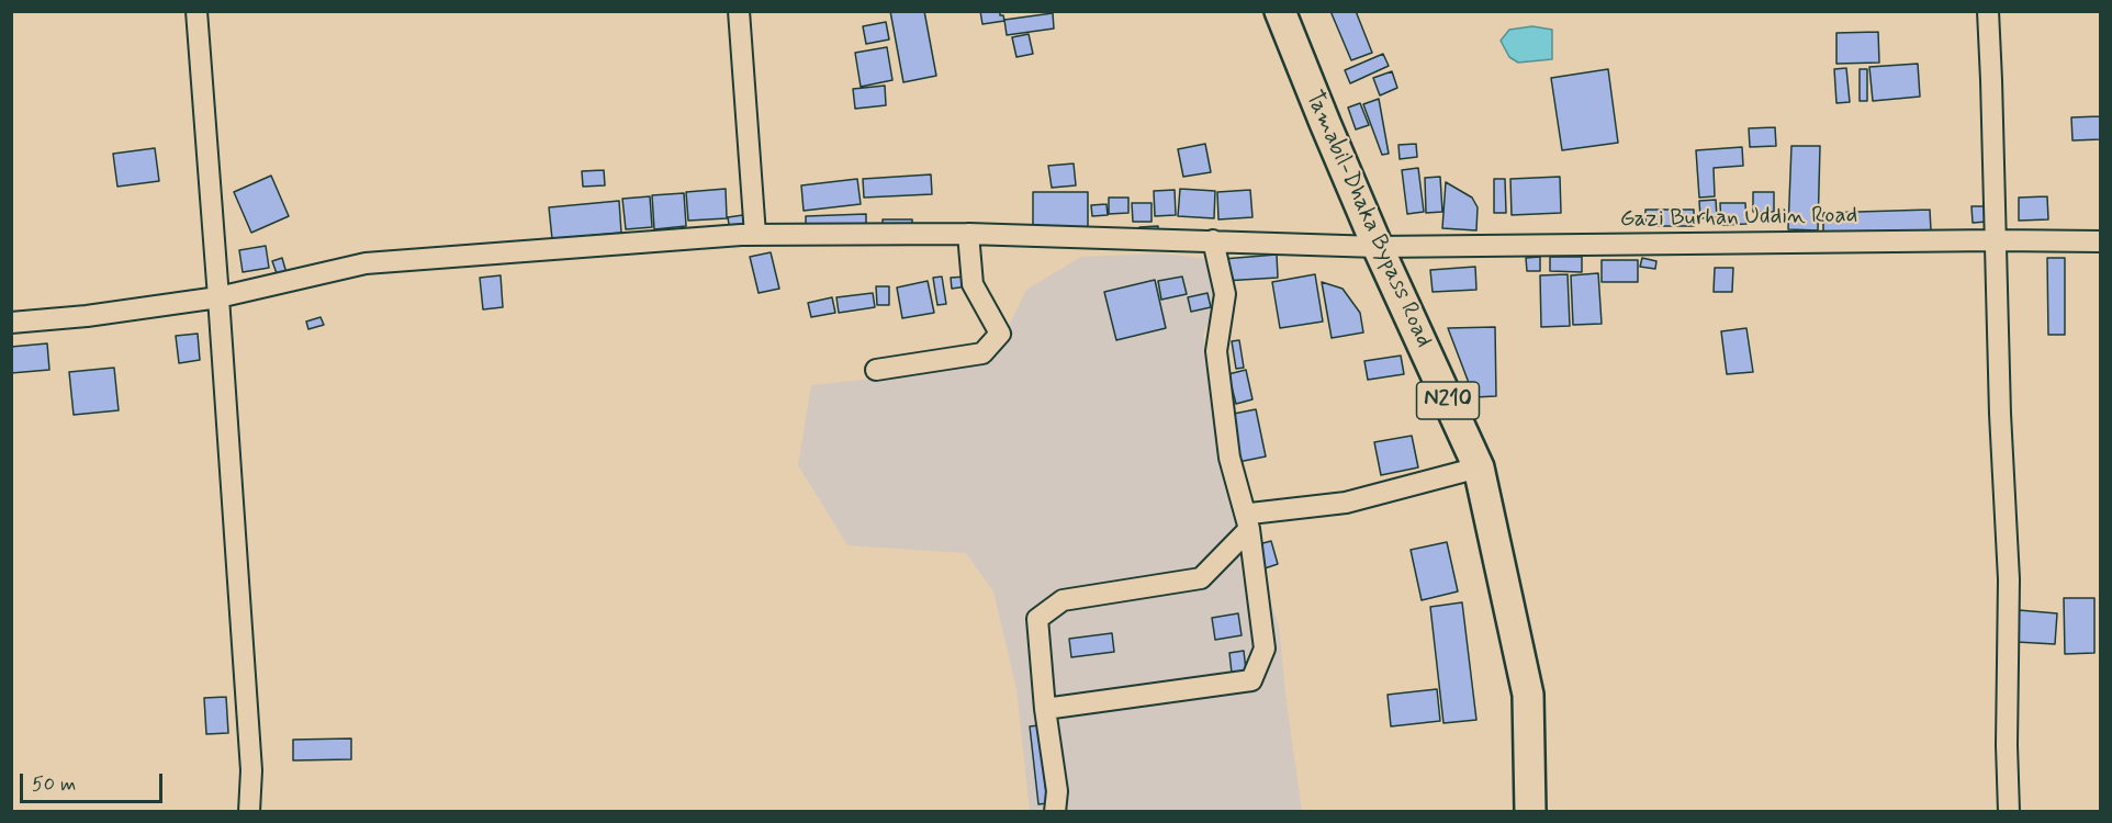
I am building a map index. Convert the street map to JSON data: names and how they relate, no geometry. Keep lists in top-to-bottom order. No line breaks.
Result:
{"streets":{"highway":["Tamabil-Dhaka Bypass Road","N210"],"street":["Gazi Burhan Uddin Road"]},"crossings":[["Gazi Burhan Uddin Road","Tamabil-Dhaka Bypass Road"]],"scale_bar":"50 m"}
